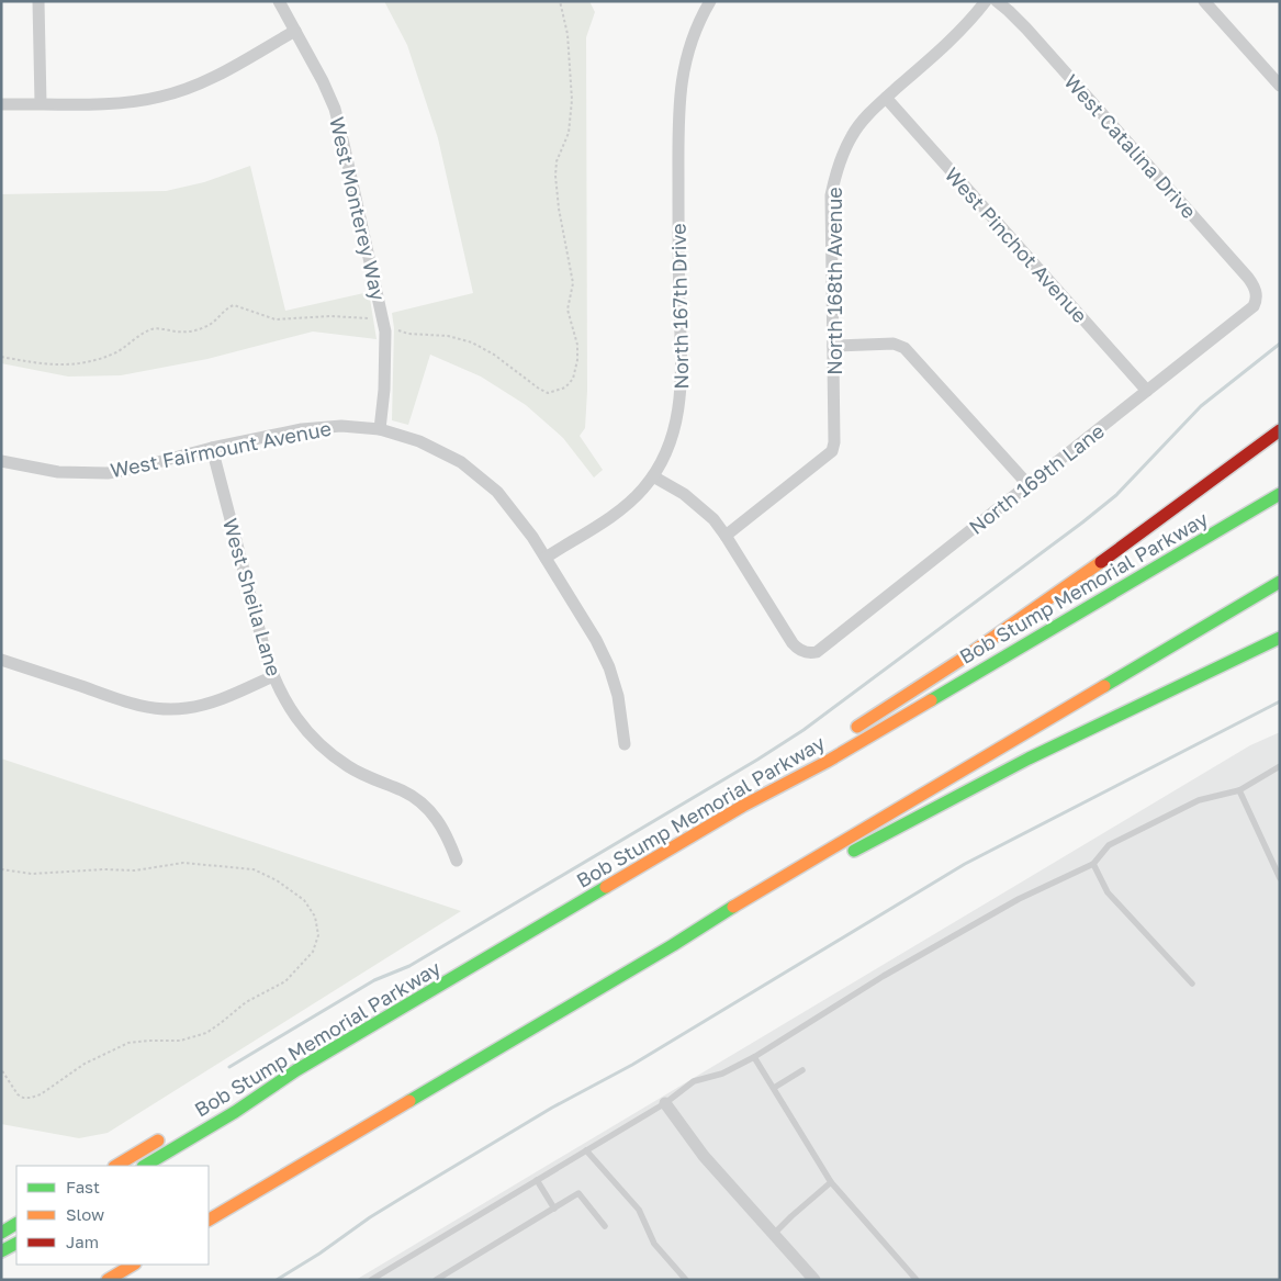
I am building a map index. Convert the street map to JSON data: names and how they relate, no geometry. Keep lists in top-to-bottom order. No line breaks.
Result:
{"streets":{"highway":["Bob Stump Memorial Parkway"],"street":["West Catalina Drive","West Monterey Way","West Pinchot Avenue","North 168th Avenue","North 167th Drive","West Fairmount Avenue","North 169th Lane","West Sheila Lane"]},"crossings":[["West Catalina Drive","North 169th Lane"],["West Monterey Way","West Fairmount Avenue"],["West Pinchot Avenue","North 168th Avenue"],["West Pinchot Avenue","North 169th Lane"],["North 168th Avenue","North 169th Lane"],["North 167th Drive","West Fairmount Avenue"],["West Fairmount Avenue","West Sheila Lane"]],"legend":["Fast","Slow","Jam"]}
